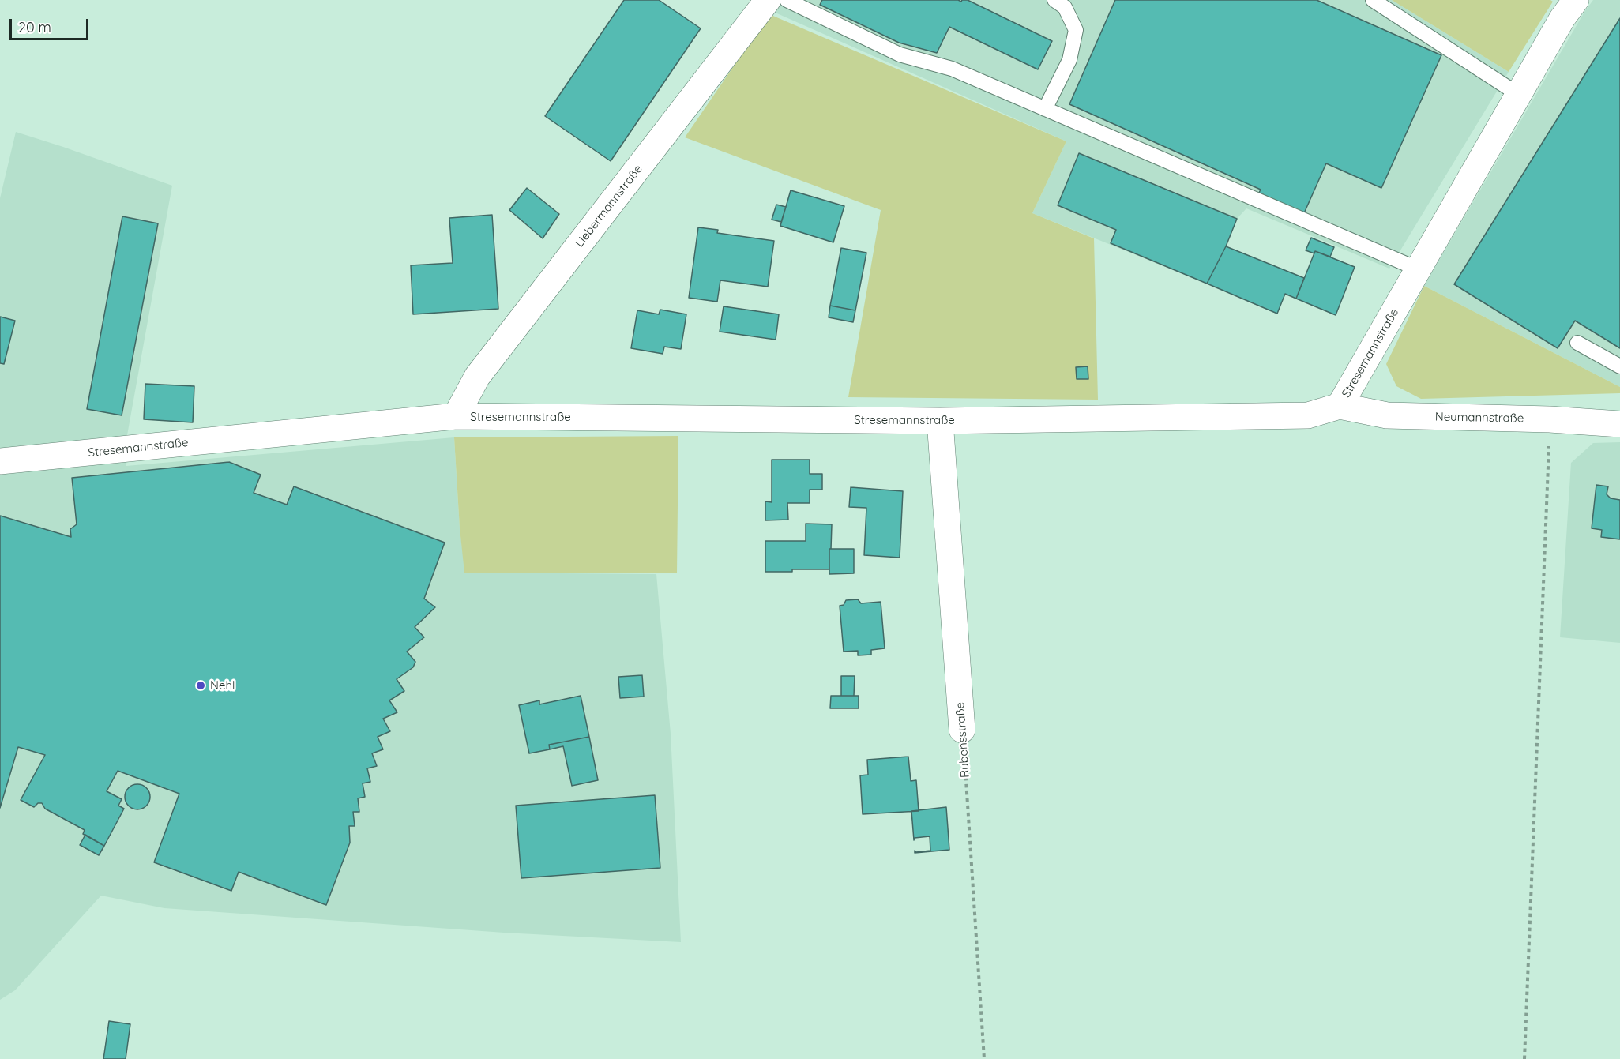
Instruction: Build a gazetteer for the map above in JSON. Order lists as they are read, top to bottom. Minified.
{"streets":{"street":["Liebermannstraße","Stresemannstraße","Neumannstraße","Rubensstraße"]},"crossings":[["Liebermannstraße","Stresemannstraße"],["Stresemannstraße","Neumannstraße"],["Stresemannstraße","Rubensstraße"]],"places":["Nehl"],"scale_bar":"20 m"}
